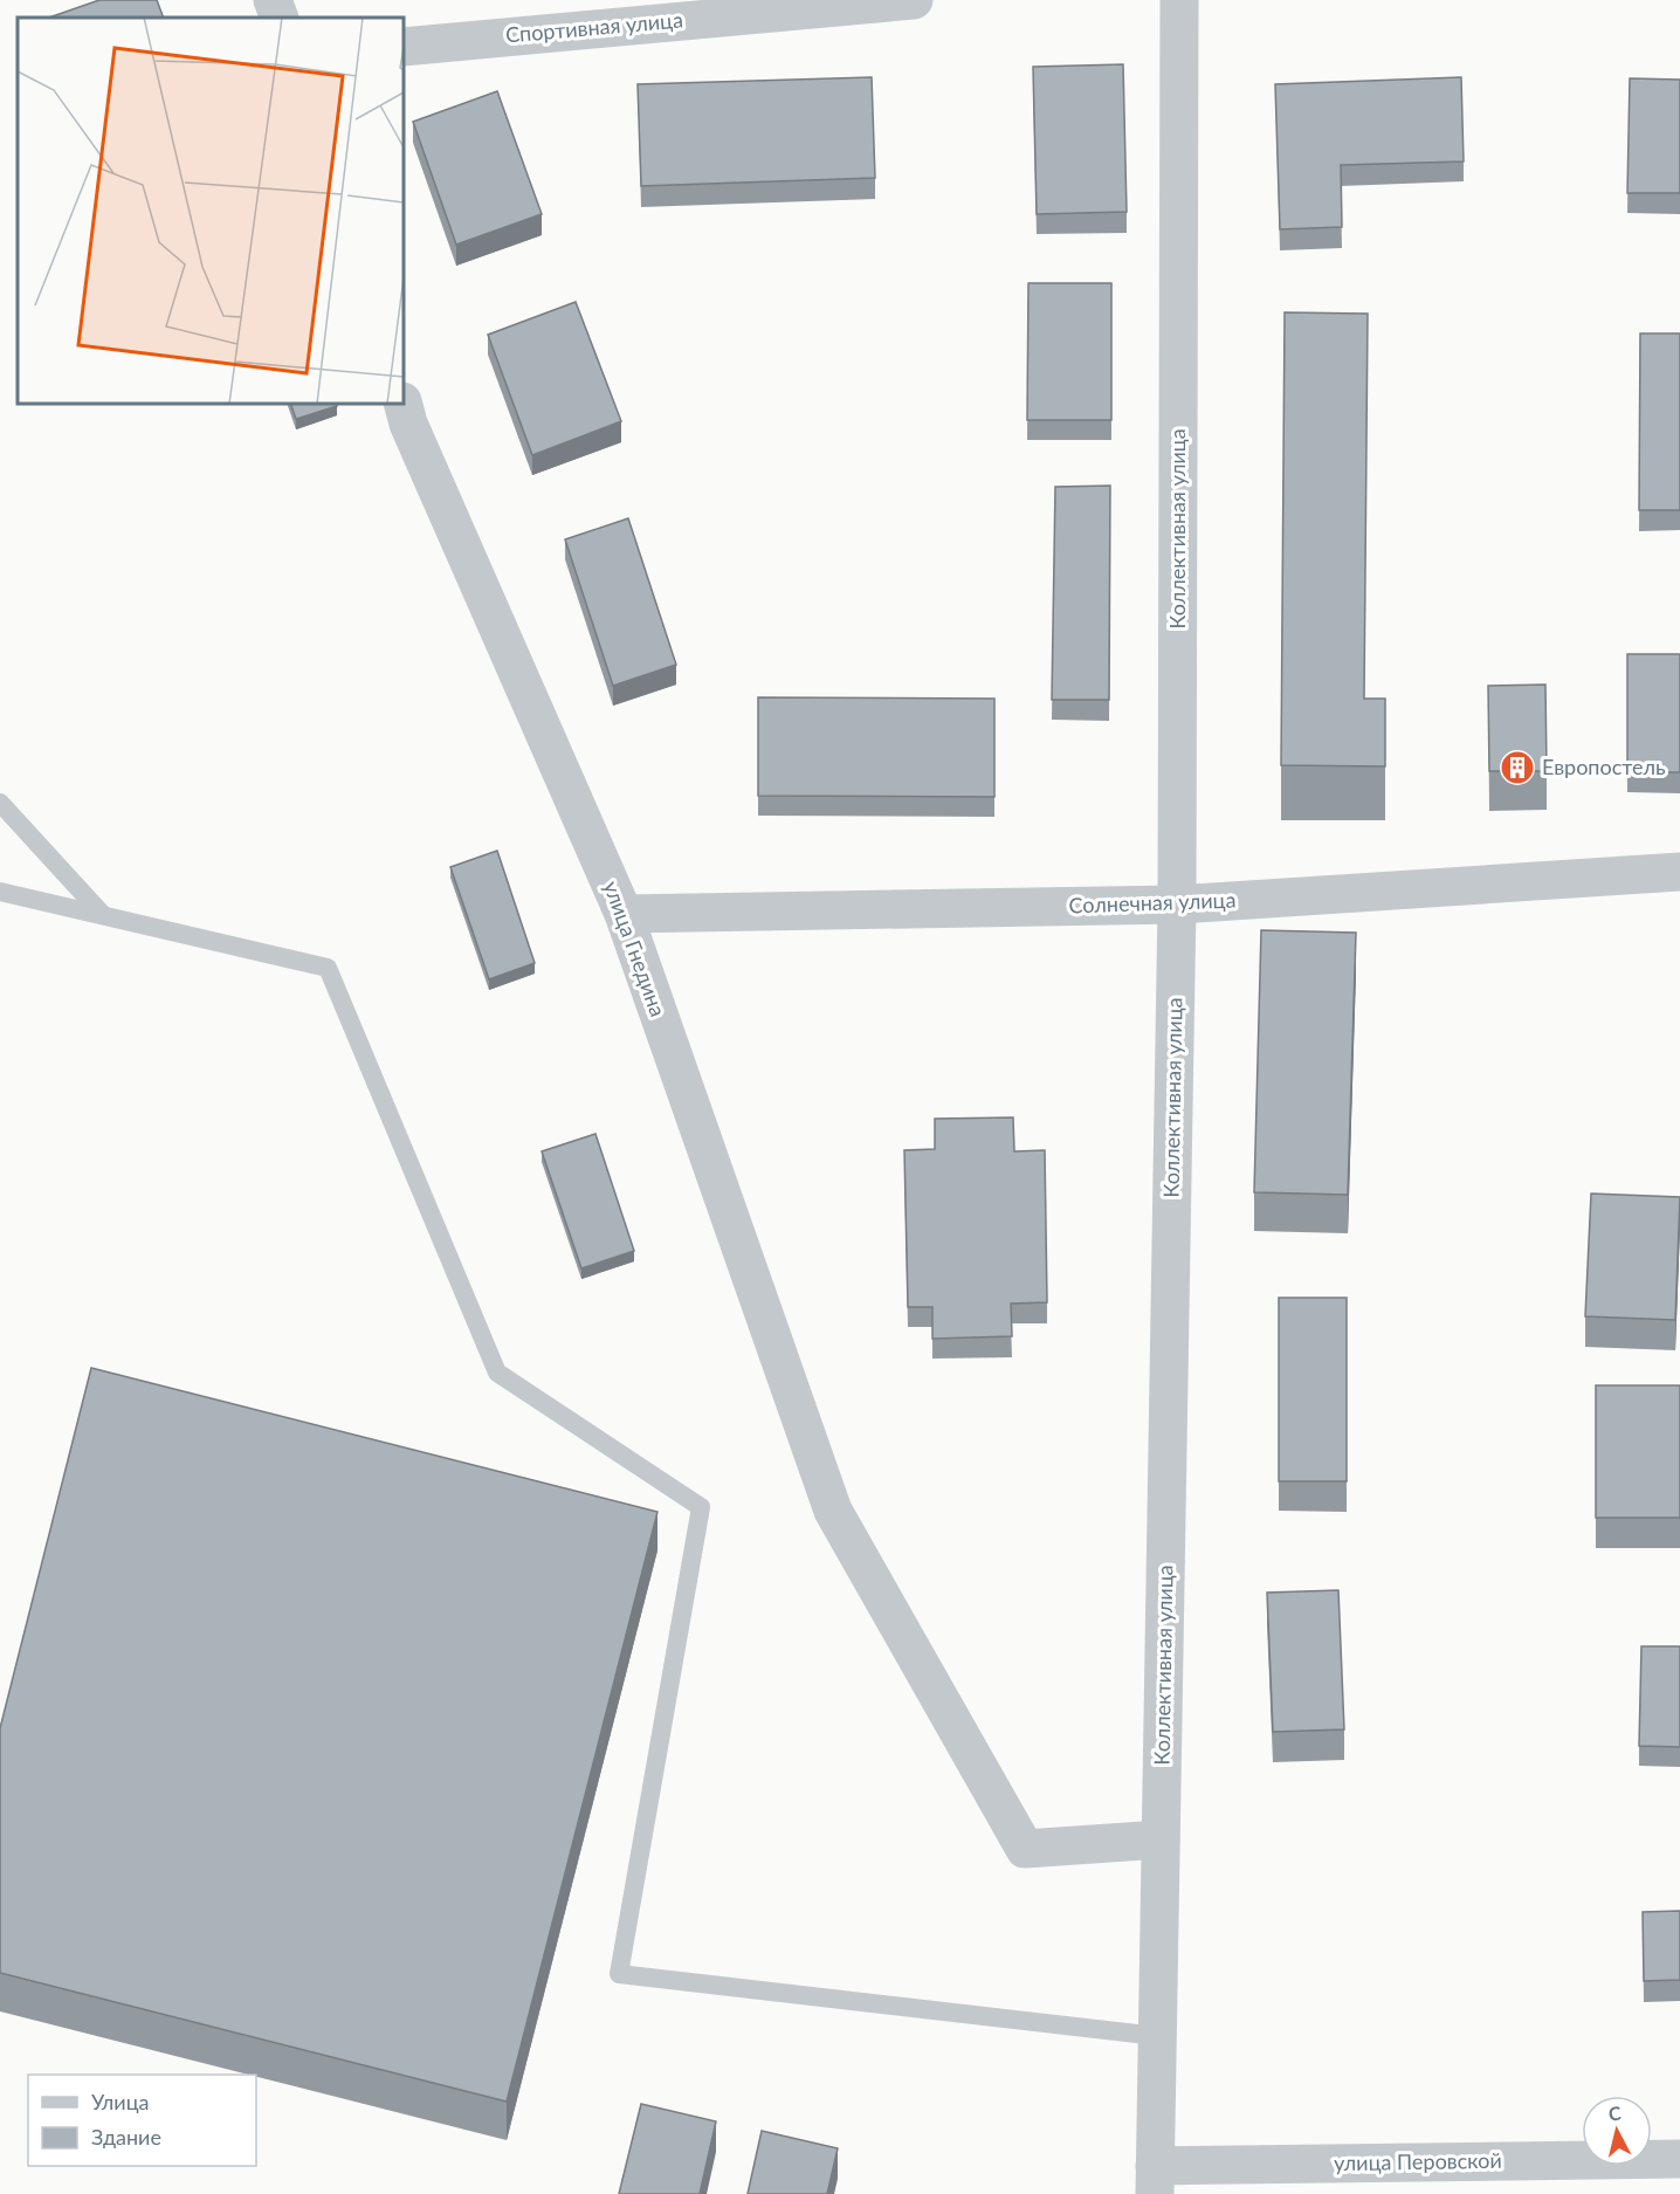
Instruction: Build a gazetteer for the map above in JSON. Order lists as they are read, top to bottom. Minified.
{"streets":{"street":["Спортивная улица","Коллективная улица","Солнечная улица","улица Гнедина","улица Перовской"]},"crossings":[["Коллективная улица","Солнечная улица"],["Коллективная улица","улица Гнедина"],["Коллективная улица","улица Перовской"],["Солнечная улица","улица Гнедина"]],"places":{"building":["Европостель"]},"legend":["Улица","Здание"],"north":"top"}
